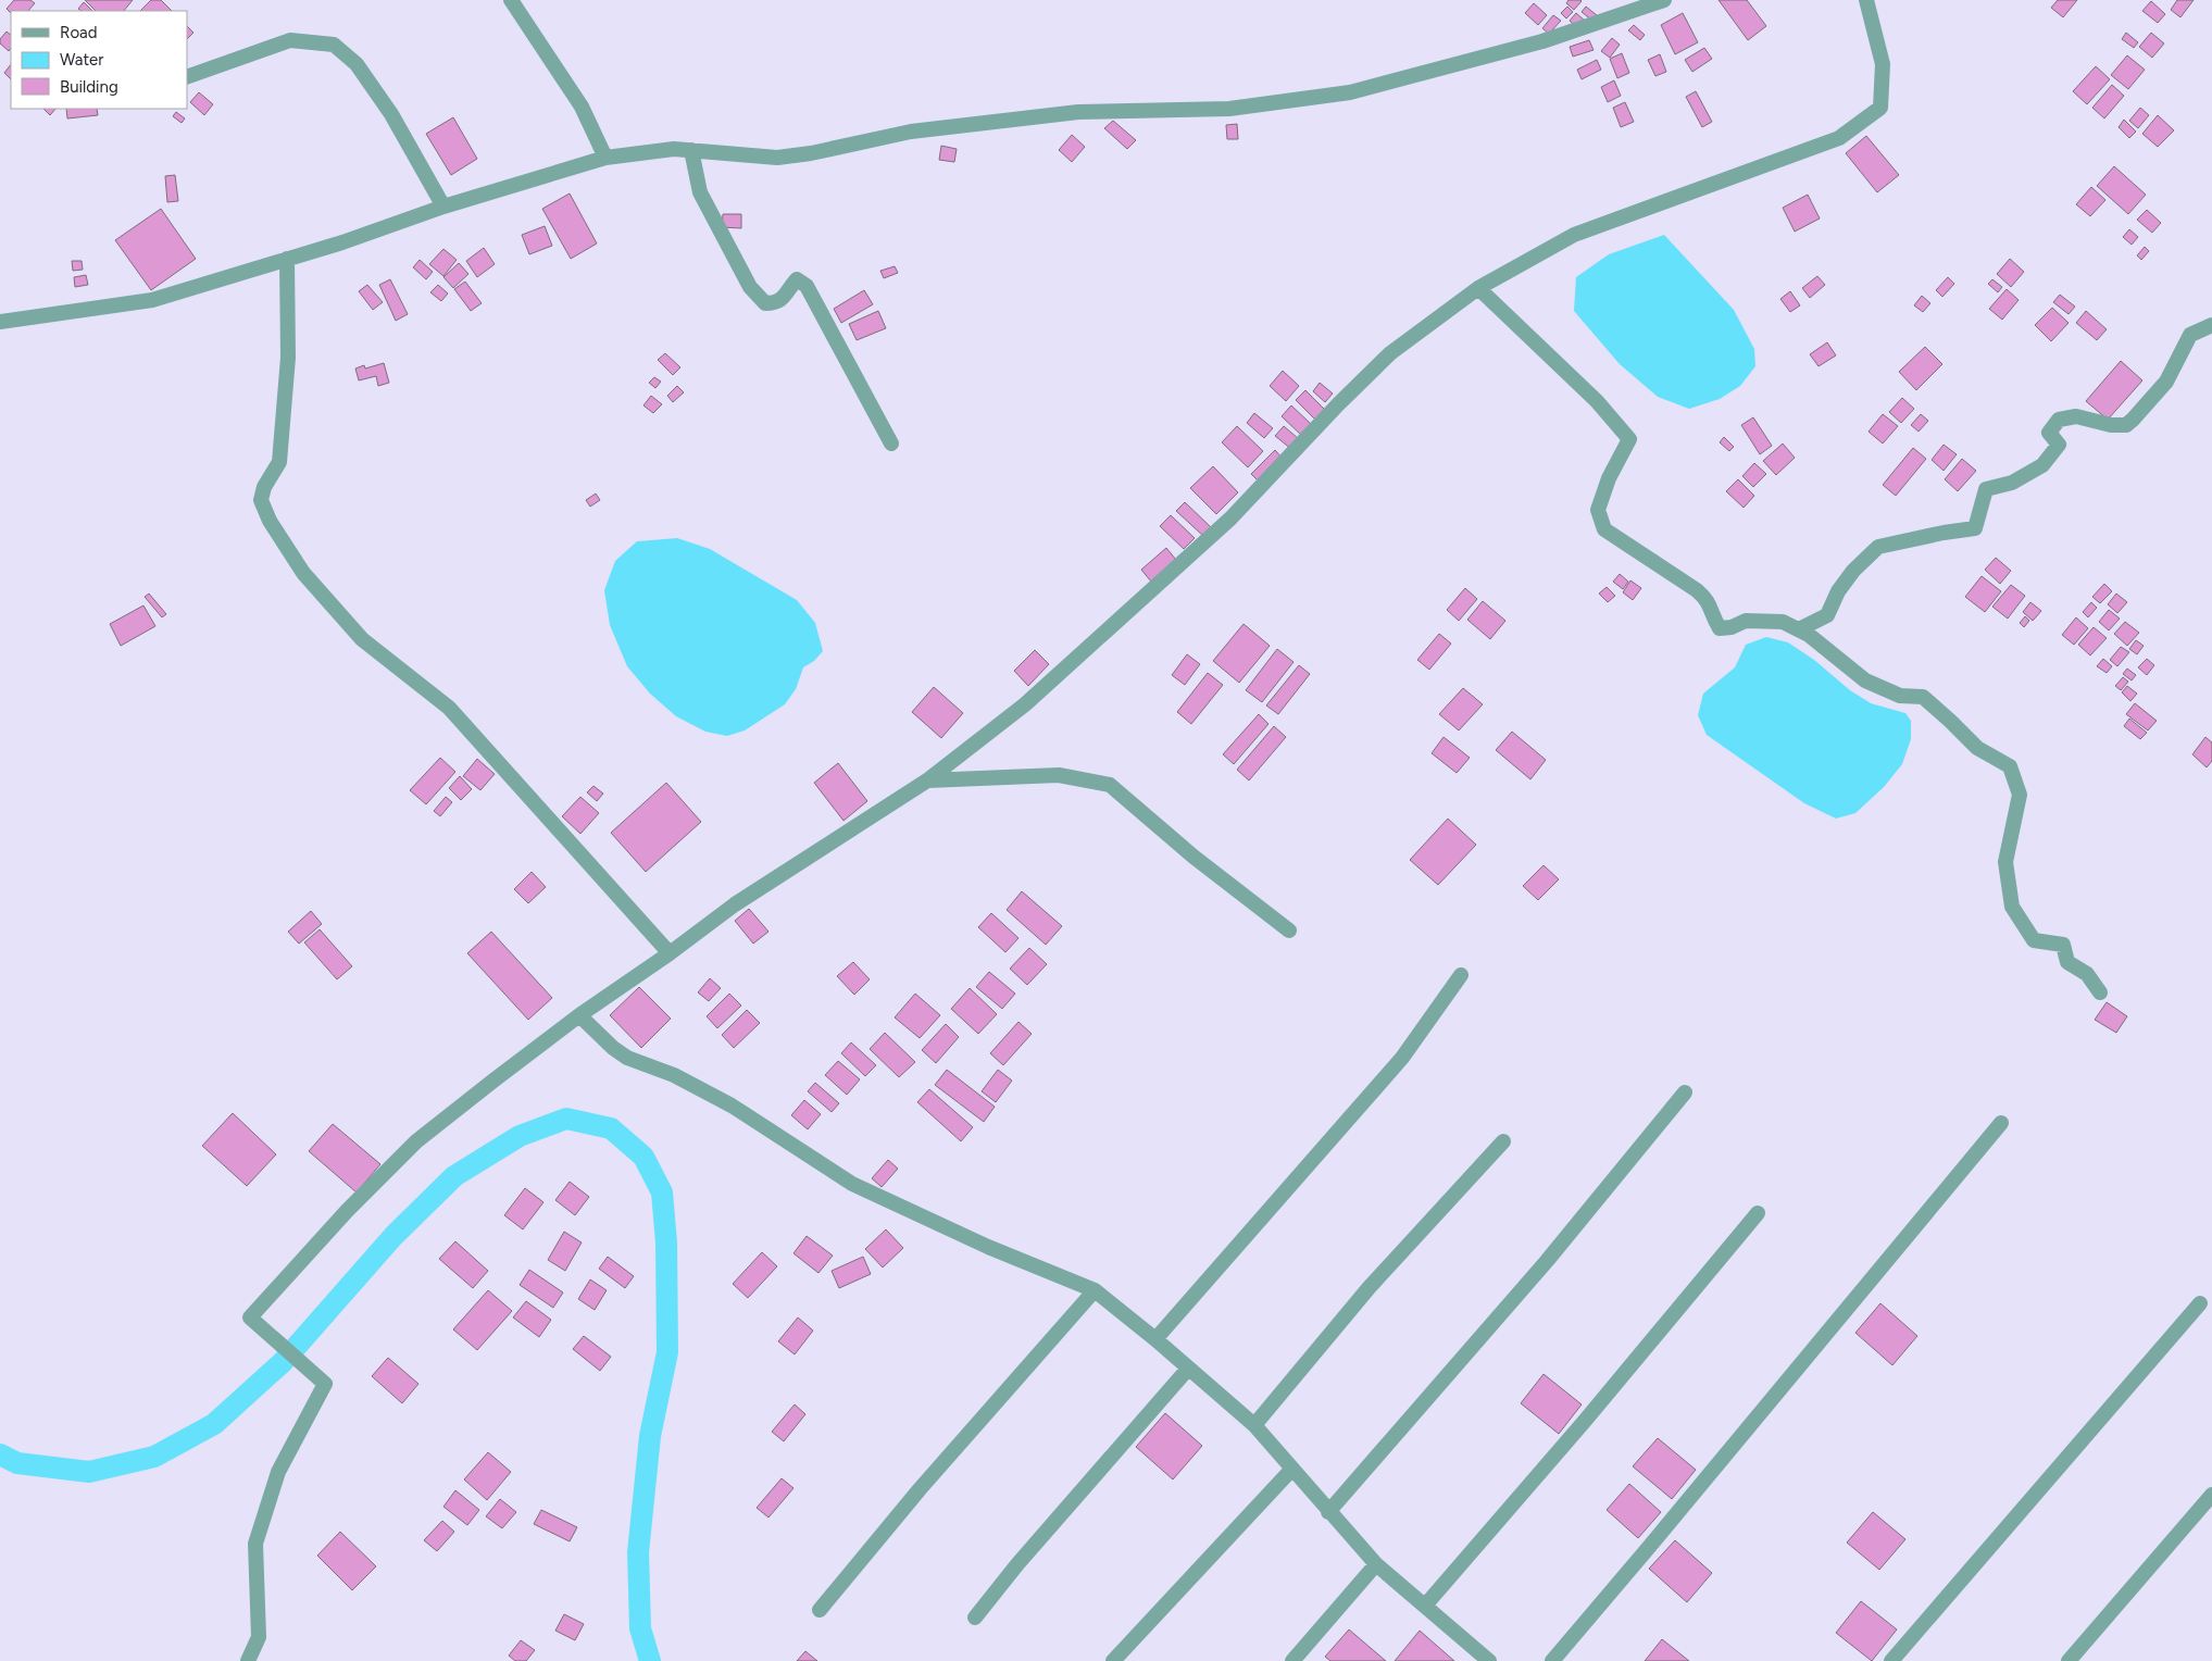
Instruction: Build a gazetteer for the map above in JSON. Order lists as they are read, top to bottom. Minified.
{"legend":["Road","Water","Building"]}
